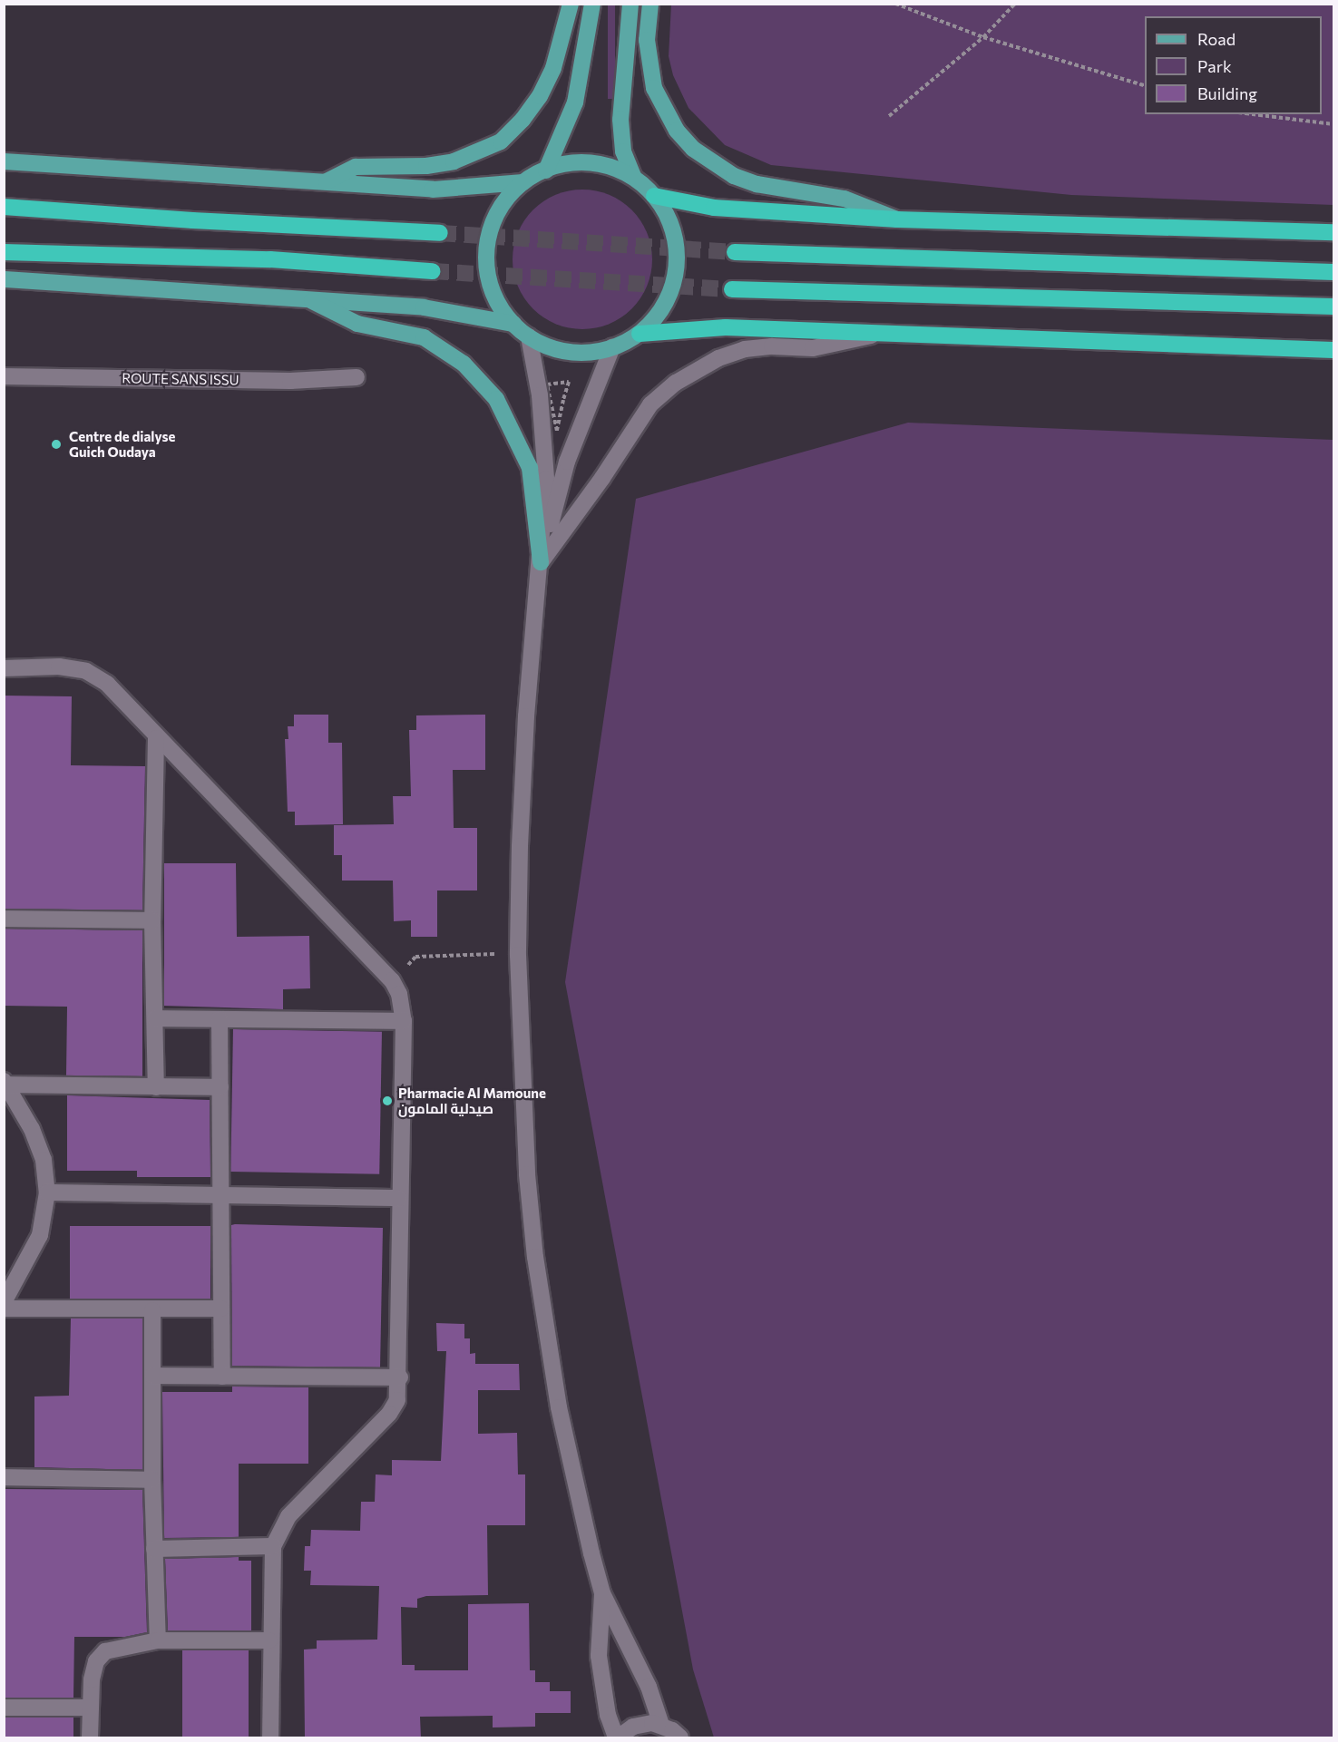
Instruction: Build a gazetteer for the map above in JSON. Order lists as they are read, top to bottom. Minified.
{"streets":{"street":["ROUTE SANS ISSU"]},"places":["Centre de dialyse Guich Oudaya","Pharmacie Al Mamoune صيدلية المامون"],"legend":["Road","Park","Building"]}
